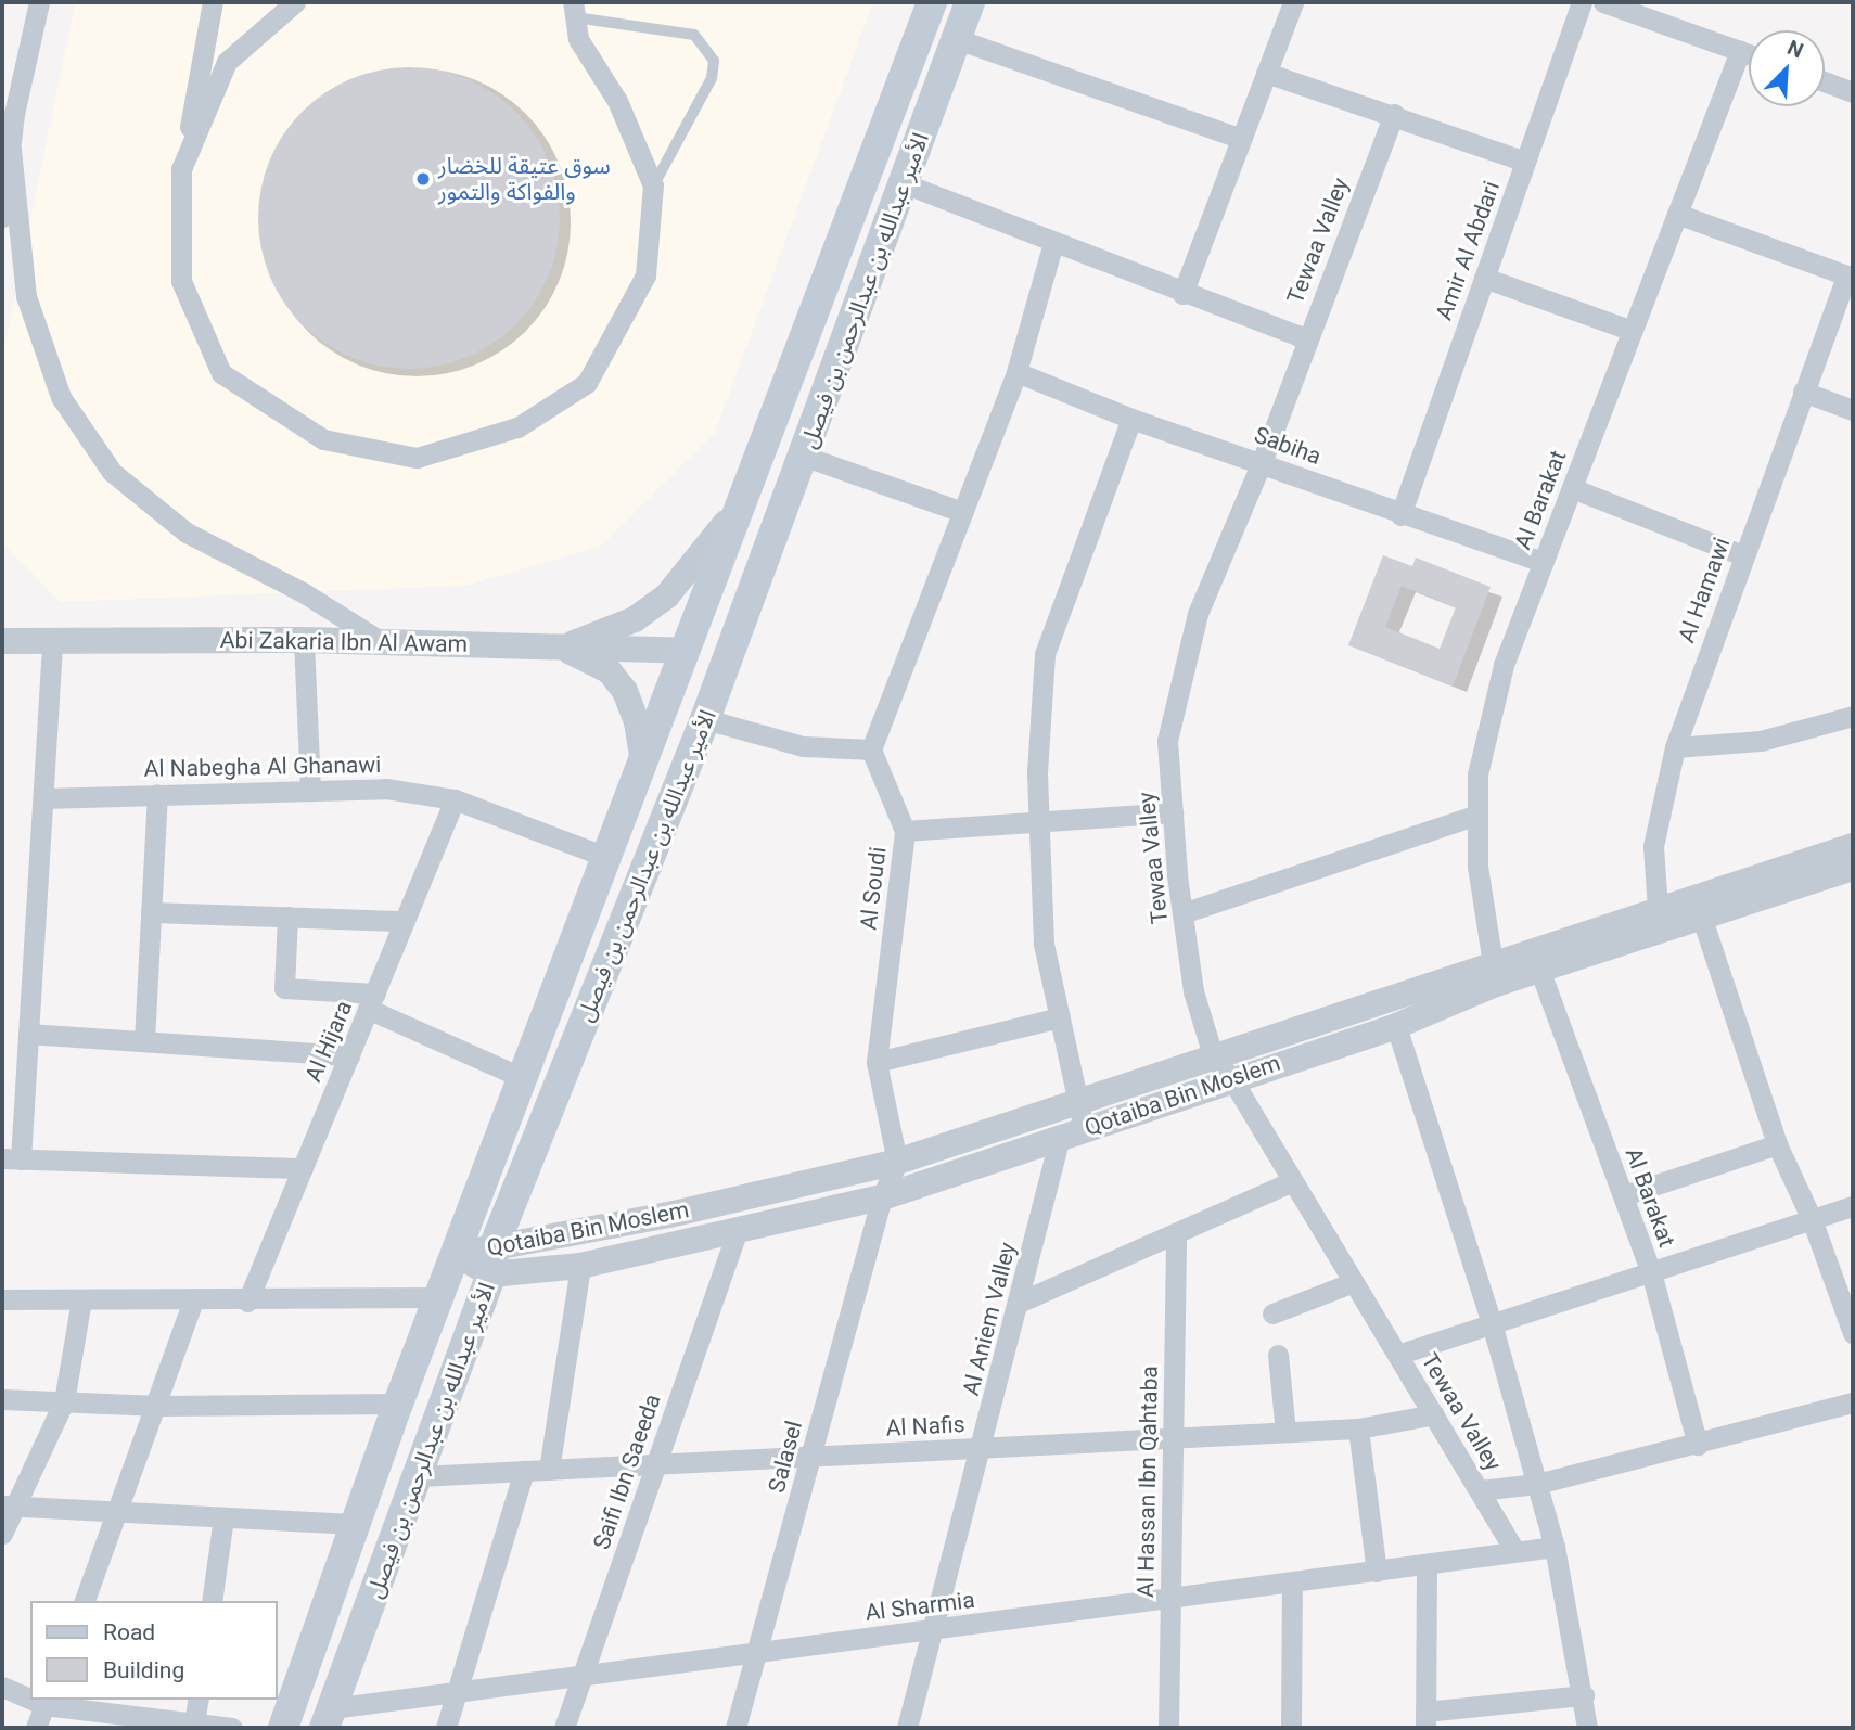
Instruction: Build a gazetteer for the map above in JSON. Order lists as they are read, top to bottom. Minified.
{"streets":{"main road":["الأمير عبدالله بن عبدالرحمن بن فيصل"],"street":["Tewaa Valley","Amir Al Abdari","Sabiha","Al Barakat","Al Hamawi","Abi Zakaria Ibn Al Awam","Al Nabegha Al Ghanawi","Al Soudi","Al Hijara","Qotaiba Bin Moslem","Al Aniem Valley","Al Nafis","Salasel","Saifi Ibn Saeeda","Al Hassan Ibn Qahtaba","Al Sharmia"]},"crossings":[["Tewaa Valley","Sabiha"],["Tewaa Valley","Qotaiba Bin Moslem"],["Tewaa Valley","Al Nafis"],["Tewaa Valley","Al Sharmia"],["Amir Al Abdari","Sabiha"],["الأمير عبدالله بن عبدالرحمن بن فيصل","Abi Zakaria Ibn Al Awam"],["الأمير عبدالله بن عبدالرحمن بن فيصل","Al Nabegha Al Ghanawi"],["الأمير عبدالله بن عبدالرحمن بن فيصل","Qotaiba Bin Moslem"],["الأمير عبدالله بن عبدالرحمن بن فيصل","Al Nafis"],["الأمير عبدالله بن عبدالرحمن بن فيصل","Al Sharmia"],["Sabiha","Al Barakat"],["Al Barakat","Qotaiba Bin Moslem"],["Al Hamawi","Qotaiba Bin Moslem"],["Al Nabegha Al Ghanawi","Al Hijara"],["Al Soudi","Qotaiba Bin Moslem"],["Qotaiba Bin Moslem","Al Aniem Valley"],["Qotaiba Bin Moslem","Salasel"],["Qotaiba Bin Moslem","Saifi Ibn Saeeda"],["Al Aniem Valley","Al Nafis"],["Al Aniem Valley","Al Sharmia"],["Al Nafis","Salasel"],["Al Nafis","Saifi Ibn Saeeda"],["Al Nafis","Al Hassan Ibn Qahtaba"],["Salasel","Al Sharmia"],["Saifi Ibn Saeeda","Al Sharmia"],["Al Hassan Ibn Qahtaba","Al Sharmia"]],"places":["سوق عتيقة للخضار والفواكة والتمور"],"legend":["Road","Building"],"north":"top right"}
